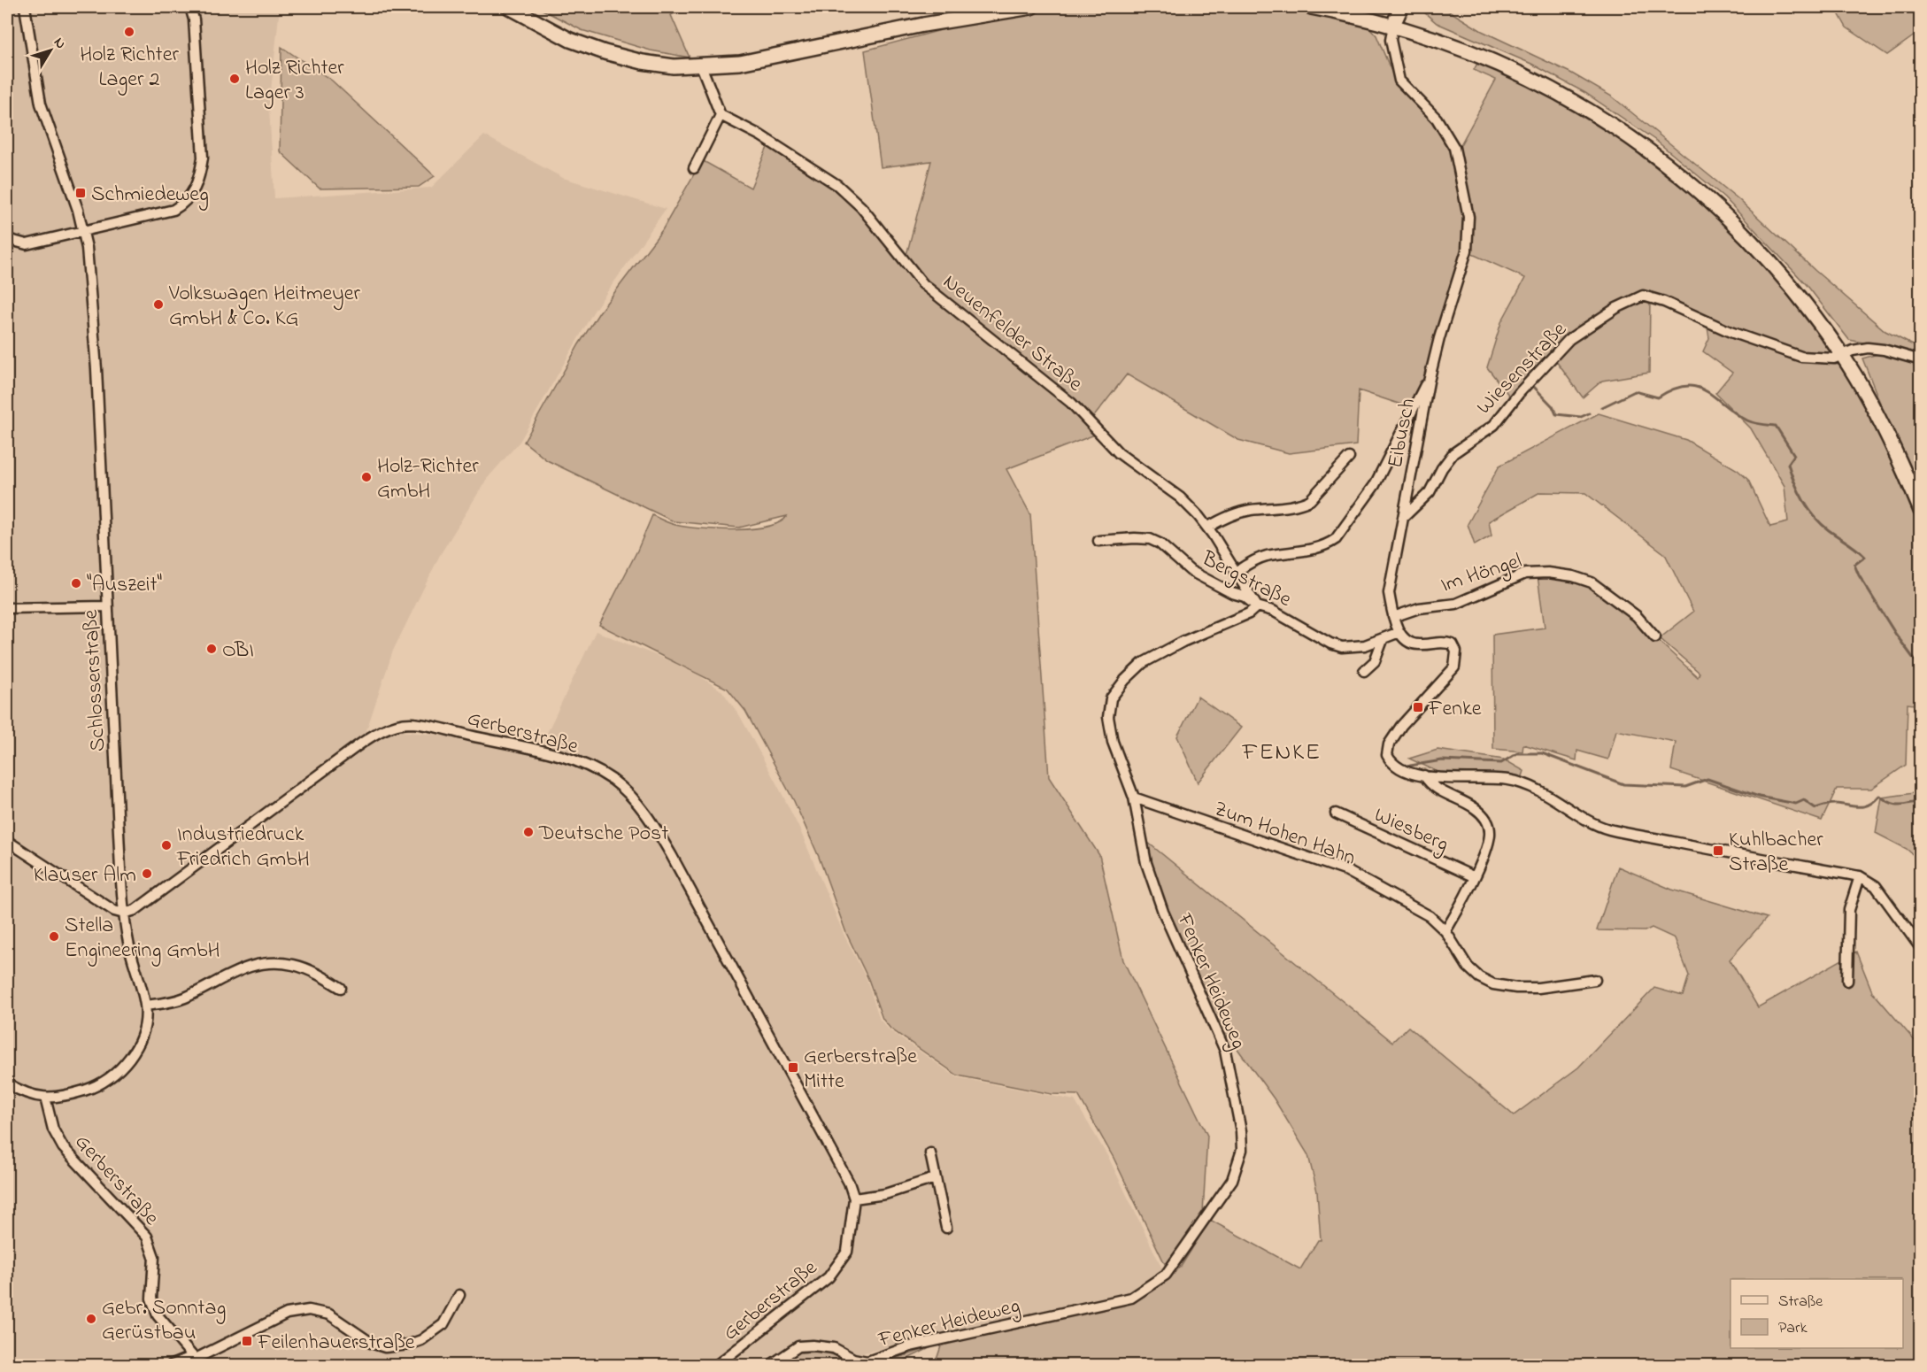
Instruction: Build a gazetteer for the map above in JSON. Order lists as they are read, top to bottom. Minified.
{"streets":{"street":["Neuenfelder Straße","Wiesenstraße","Eibusch","Im Höngel","Bergstraße","Schlosserstraße","Gerberstraße","Wiesberg","Zum Hohen Hahn","Fenker Heideweg"]},"crossings":[["Neuenfelder Straße","Bergstraße"],["Neuenfelder Straße","Fenker Heideweg"],["Wiesenstraße","Eibusch"],["Eibusch","Im Höngel"],["Eibusch","Bergstraße"],["Bergstraße","Fenker Heideweg"],["Schlosserstraße","Gerberstraße"],["Zum Hohen Hahn","Fenker Heideweg"]],"districts":["FENKE"],"places":{"other":["Holz Richter Lager 2","Holz Richter Lager 3","Volkswagen Heitmeyer GmbH & Co. KG","Holz-Richter GmbH","\"Auszeit\"","OBI","Deutsche Post","Industriedruck Friedrich GmbH","Klauser Alm","Stella Engineering GmbH","Gebr. Sonntag Gerüstbau"],"transit":["Schmiedeweg","Fenke","Kuhlbacher Straße","Gerberstraße Mitte","Feilenhauerstraße"]},"legend":["Straße","Park"],"north":"top right"}
